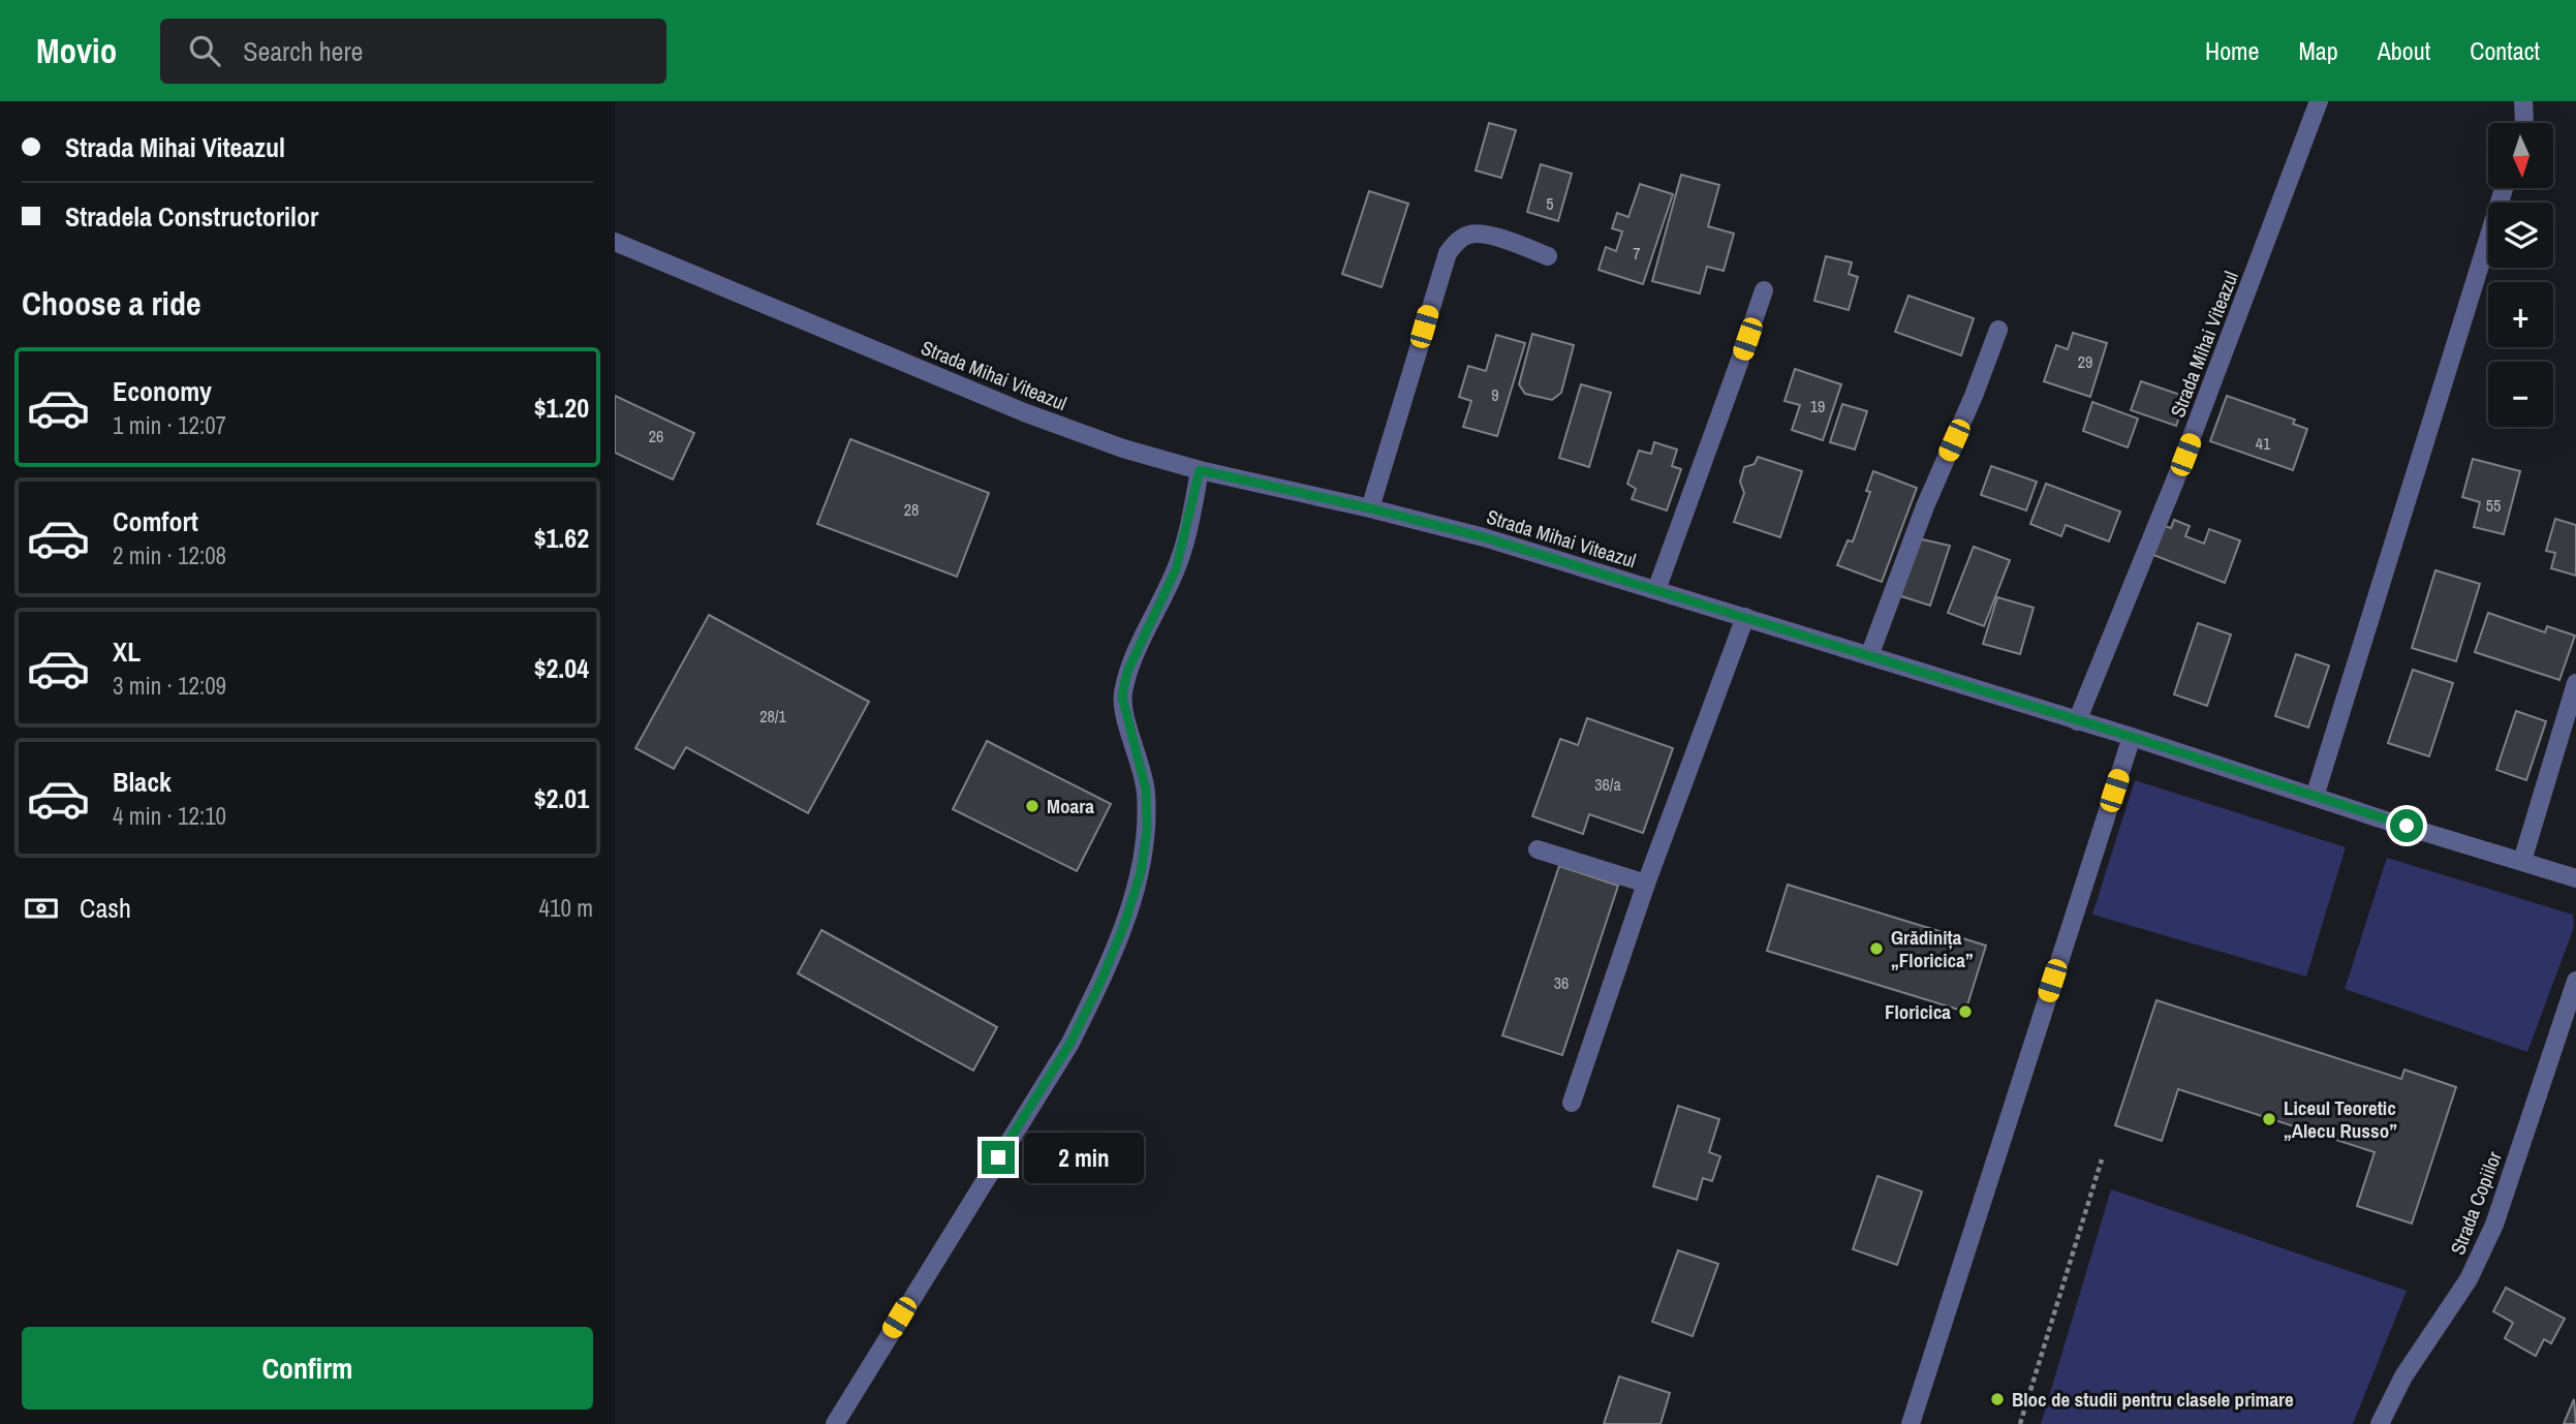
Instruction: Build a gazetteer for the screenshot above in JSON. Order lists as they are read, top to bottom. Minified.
{"streets":{"street":["Strada Mihai Viteazul","Strada Copiilor"]},"places":["Moara","Grădinița „Floricica”","Floricica","Liceul Teoretic „Alecu Russo”","Bloc de studii pentru clasele primare"],"house_numbers":["5","7","29","9","19","26","41","55","28","28/1","36/a","36"],"north":"bottom","page":{"header":"Movio","search":"Search here","nav":["Home","Map","About","Contact"],"banner":["Strada Mihai Viteazul","Stradela Constructorilor"],"map_buttons":["+","−"],"heading":"Choose a ride","list":[{"name":"Economy","note":"1 min · 12:07","value":"$1.20"},{"name":"Comfort","note":"2 min · 12:08","value":"$1.62"},{"name":"XL","note":"3 min · 12:09","value":"$2.04"},{"name":"Black","note":"4 min · 12:10","value":"$2.01"}],"pay":["Cash","410 m"],"bubble":"2 min","buttons":"Confirm"}}
